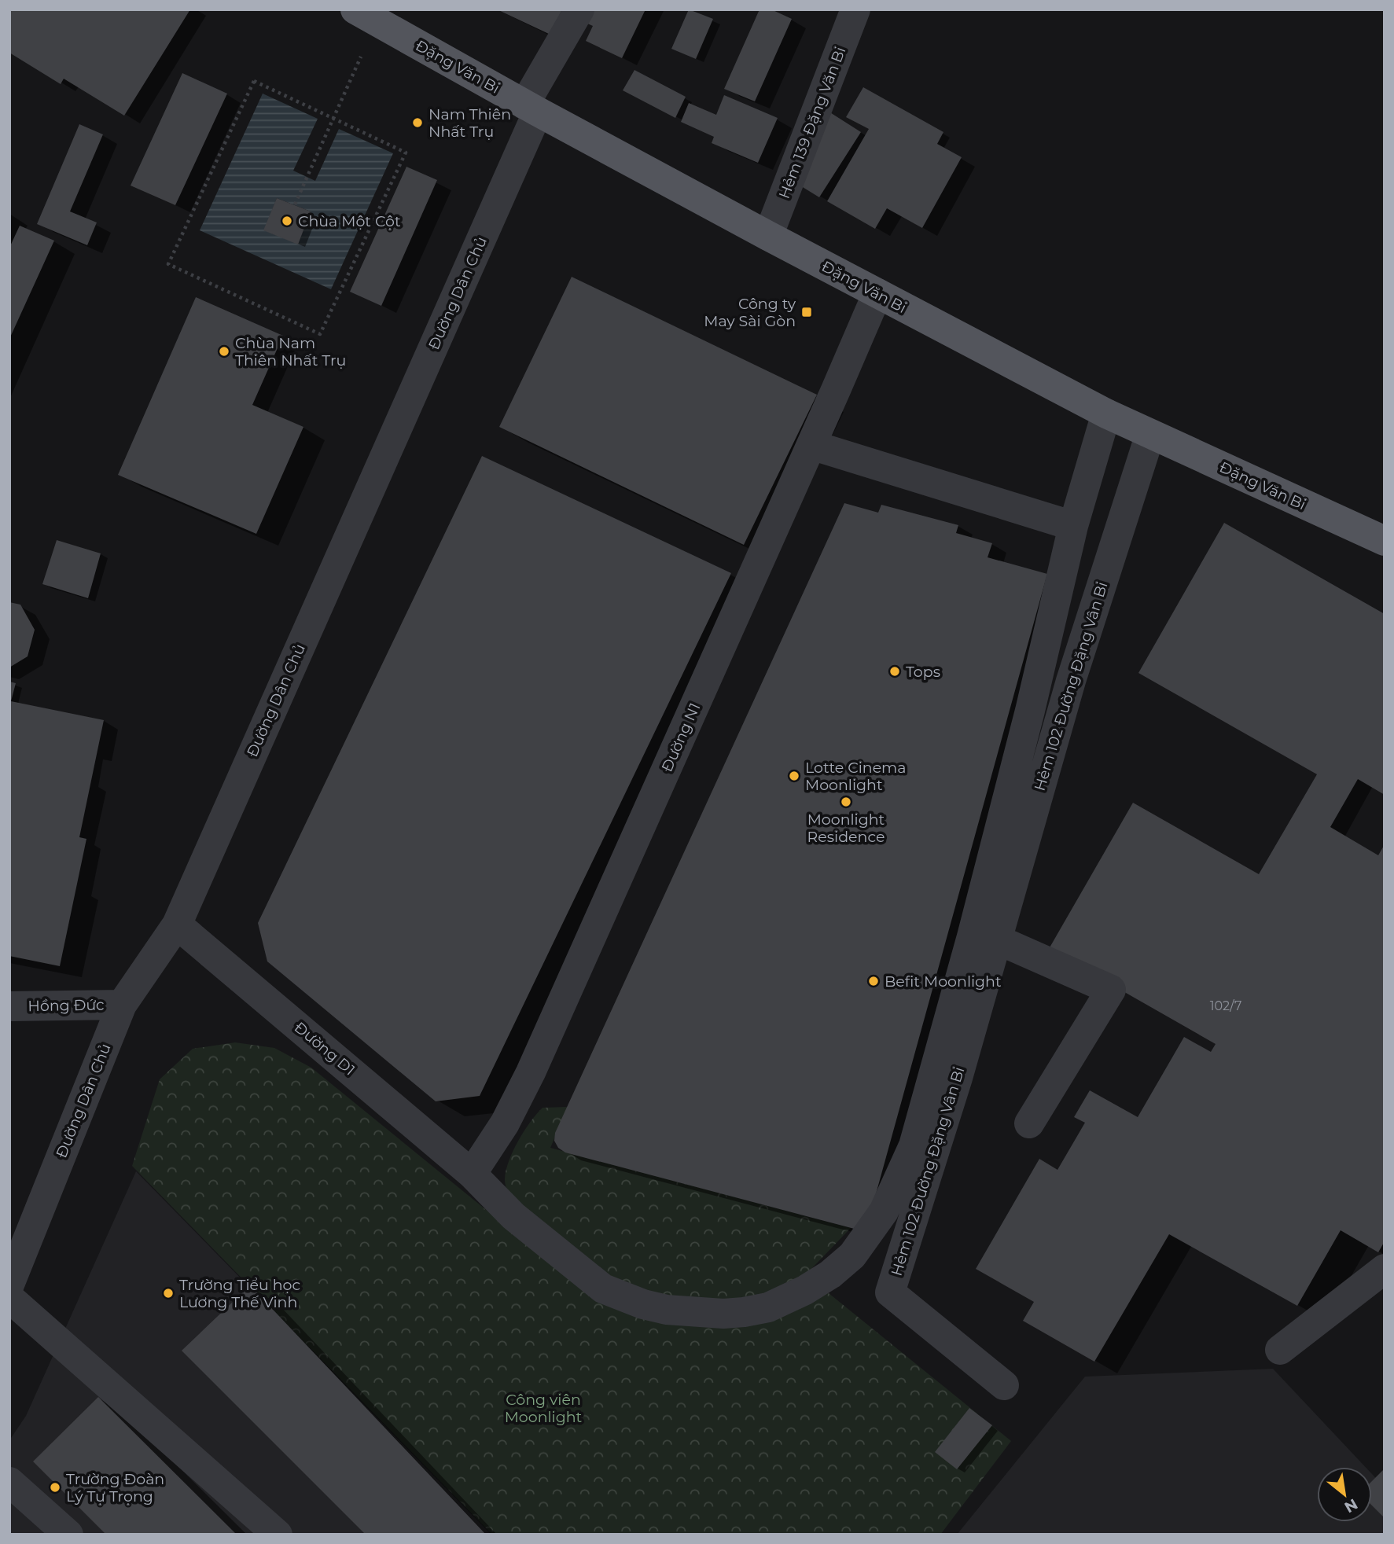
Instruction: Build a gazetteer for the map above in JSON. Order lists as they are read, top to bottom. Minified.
{"streets":{"main road":["Đặng Văn Bi"],"street":["Hẻm 139 Đặng Văn Bi","Đường Dân Chủ","Hẻm 102 Đường Đặng Vân Bi","Đường N1","Hồng Đức","Đường D1"]},"crossings":[["Đặng Văn Bi","Hẻm 139 Đặng Văn Bi"],["Đặng Văn Bi","Đường Dân Chủ"],["Đặng Văn Bi","Hẻm 102 Đường Đặng Vân Bi"],["Đặng Văn Bi","Đường N1"],["Đặng Văn Bi","Đường D1"],["Đường Dân Chủ","Hồng Đức"],["Đường Dân Chủ","Đường D1"],["Đường N1","Đường D1"]],"parks":["Công viên Moonlight"],"places":{"other":["Nam Thiên Nhất Trụ","Chùa Một Cột","Chùa Nam Thiên Nhất Trụ","Tops","Lotte Cinema Moonlight","Moonlight Residence","Befit Moonlight","Trường Tiểu học Lương Thế Vinh","Trường Đoàn Lý Tự Trọng"],"transit":["Công ty May Sài Gòn"]},"house_numbers":["102/7"],"north":"bottom right"}
